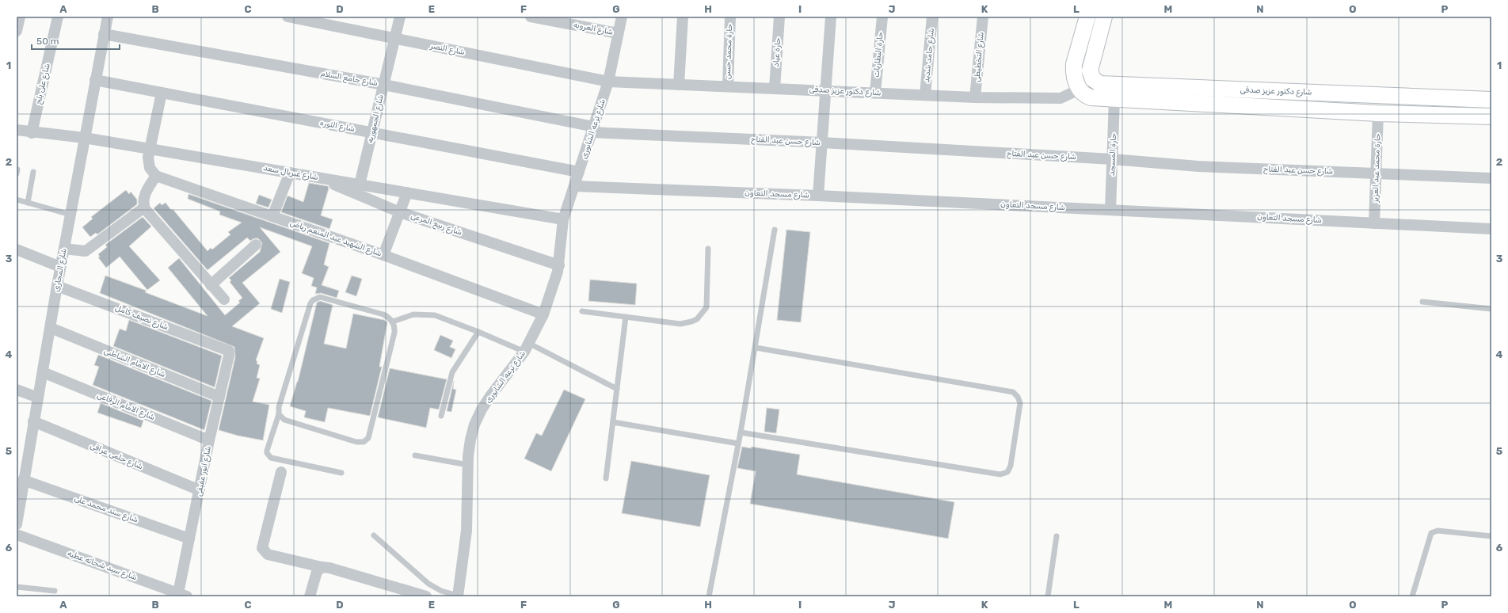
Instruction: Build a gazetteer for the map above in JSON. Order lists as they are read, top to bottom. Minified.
{"streets":{"street":["شارع العروبه","شارع النصر","حارة محمد حسن","حارة عياد","حارة البطاريات","شارع حامد شديد","شارع التخطيطى","شارع جامع السلام","شارع على بلح","شارع دكتور عزيز صدقى","شارع الجمهوريه","شارع الثوره","شارع ترعه الشابورى","شارع حسن عبد الفتاح","حارة المسجد","حارة محمد عبد العزيز","شارع غبريال سعد","شارع مسجد التعاون","شارع ربيع المرعى","شارع الشهيد عبد المنعم رياض","شارع المجارى","شارع نصيف كامل","شارع الامام الشاطبى","شارع الامام الرفاعى","شارع حلمى عراقى","شارع انور عفيفى","شارع سند محمد على","شارع سيد شحاته عطيه"]},"crossings":[["شارع العروبه","شارع ترعه الشابورى"],["شارع النصر","شارع دكتور عزيز صدقى"],["شارع النصر","شارع الجمهوريه"],["شارع النصر","شارع ترعه الشابورى"],["حارة محمد حسن","شارع دكتور عزيز صدقى"],["حارة عياد","شارع دكتور عزيز صدقى"],["حارة البطاريات","شارع دكتور عزيز صدقى"],["شارع حامد شديد","شارع دكتور عزيز صدقى"],["شارع التخطيطى","شارع دكتور عزيز صدقى"],["شارع جامع السلام","شارع الجمهوريه"],["شارع جامع السلام","شارع ترعه الشابورى"],["شارع جامع السلام","شارع حسن عبد الفتاح"],["شارع جامع السلام","شارع المجارى"],["شارع على بلح","شارع غبريال سعد"],["شارع دكتور عزيز صدقى","شارع ترعه الشابورى"],["شارع دكتور عزيز صدقى","حارة المسجد"],["شارع دكتور عزيز صدقى","حارة محمد عبد العزيز"],["شارع الجمهوريه","شارع الثوره"],["شارع الجمهوريه","شارع غبريال سعد"],["شارع الثوره","شارع ترعه الشابورى"],["شارع الثوره","شارع المجارى"],["شارع ترعه الشابورى","شارع حسن عبد الفتاح"],["شارع ترعه الشابورى","شارع غبريال سعد"],["شارع ترعه الشابورى","شارع مسجد التعاون"],["شارع ترعه الشابورى","شارع ربيع المرعى"],["شارع ترعه الشابورى","شارع الشهيد عبد المنعم رياض"],["شارع حسن عبد الفتاح","حارة المسجد"],["شارع حسن عبد الفتاح","حارة محمد عبد العزيز"],["حارة المسجد","شارع مسجد التعاون"],["حارة محمد عبد العزيز","شارع مسجد التعاون"],["شارع غبريال سعد","شارع ربيع المرعى"],["شارع غبريال سعد","شارع المجارى"],["شارع المجارى","شارع نصيف كامل"],["شارع المجارى","شارع الامام الشاطبى"],["شارع المجارى","شارع الامام الرفاعى"],["شارع المجارى","شارع حلمى عراقى"],["شارع المجارى","شارع سند محمد على"],["شارع نصيف كامل","شارع انور عفيفى"],["شارع الامام الشاطبى","شارع انور عفيفى"],["شارع الامام الرفاعى","شارع انور عفيفى"],["شارع حلمى عراقى","شارع انور عفيفى"],["شارع انور عفيفى","شارع سند محمد على"],["شارع انور عفيفى","شارع سيد شحاته عطيه"]],"scale_bar":"50 m","grid":{"columns":["A","B","C","D","E","F","G","H","I","J","K","L","M","N","O","P"],"rows":["1","2","3","4","5","6"]}}
